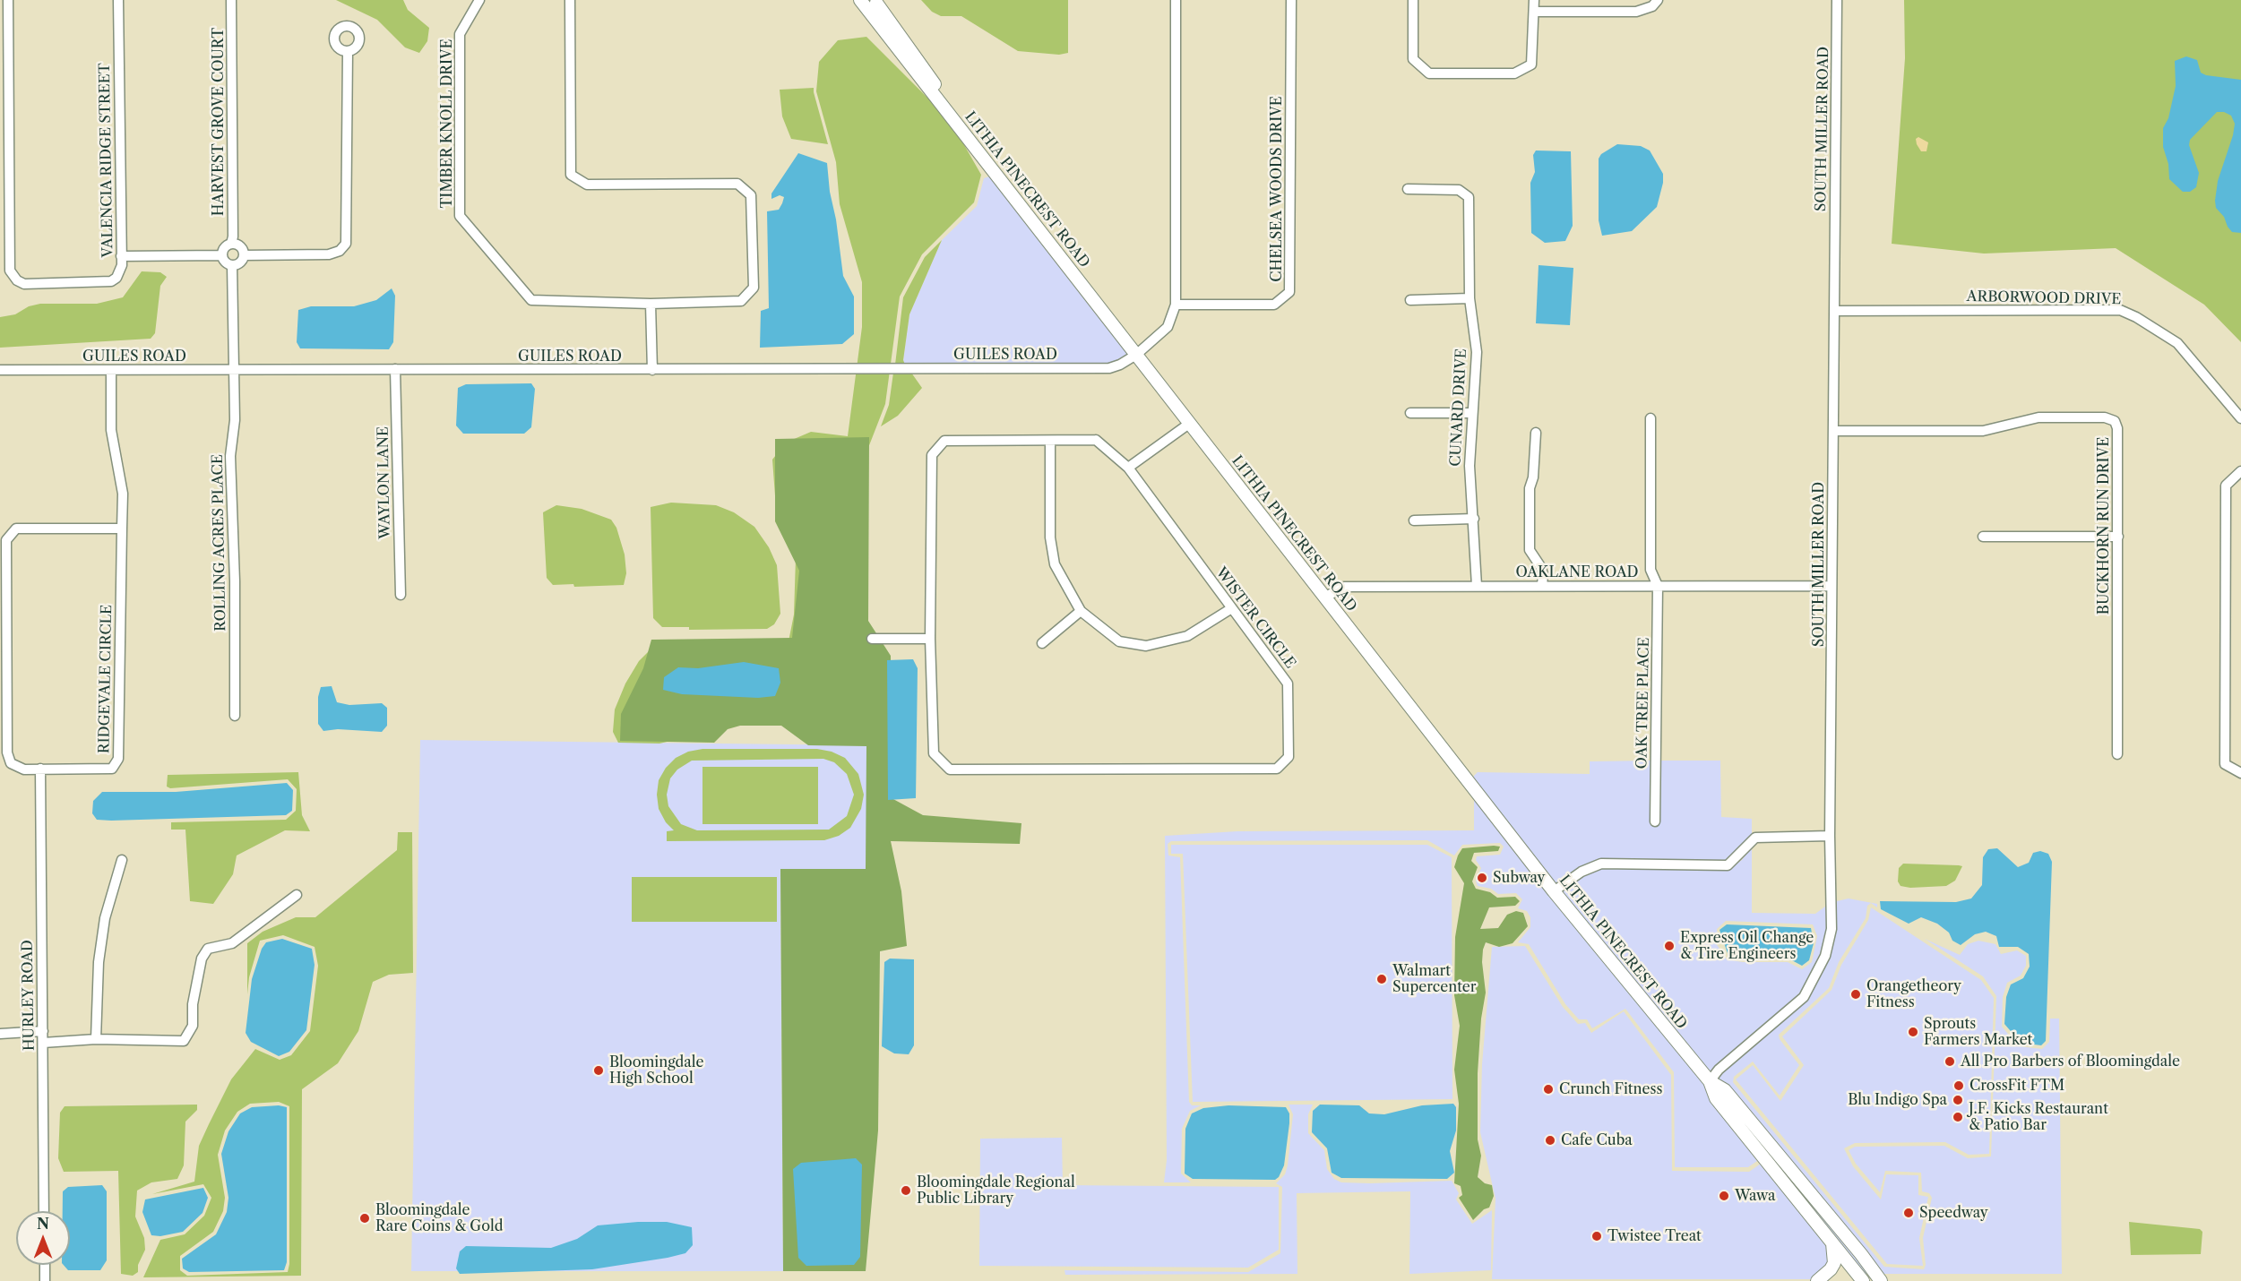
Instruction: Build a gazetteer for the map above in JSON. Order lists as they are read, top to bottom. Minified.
{"streets":{"main road":["LITHIA PINECREST ROAD"],"street":["HARVEST GROVE COURT","TIMBER KNOLL DRIVE","SOUTH MILLER ROAD","VALENCIA RIDGE STREET","CHELSEA WOODS DRIVE","ARBORWOOD DRIVE","GUILES ROAD","CUNARD DRIVE","WAYLON LANE","BUCKHORN RUN DRIVE","ROLLING ACRES PLACE","OAKLANE ROAD","WISTER CIRCLE","RIDGEVALE CIRCLE","OAK TREE PLACE","HURLEY ROAD"]},"crossings":[["SOUTH MILLER ROAD","LITHIA PINECREST ROAD"],["SOUTH MILLER ROAD","ARBORWOOD DRIVE"],["SOUTH MILLER ROAD","BUCKHORN RUN DRIVE"],["SOUTH MILLER ROAD","OAKLANE ROAD"],["LITHIA PINECREST ROAD","GUILES ROAD"],["LITHIA PINECREST ROAD","OAKLANE ROAD"],["GUILES ROAD","WAYLON LANE"],["GUILES ROAD","ROLLING ACRES PLACE"],["GUILES ROAD","RIDGEVALE CIRCLE"],["CUNARD DRIVE","OAKLANE ROAD"],["OAKLANE ROAD","OAK TREE PLACE"],["RIDGEVALE CIRCLE","HURLEY ROAD"]],"places":["Subway","Express Oil Change & Tire Engineers","Walmart Supercenter","Orangetheory Fitness","Sprouts Farmers Market","All Pro Barbers of Bloomingdale","Bloomingdale High School","CrossFit FTM","Crunch Fitness","Blu Indigo Spa","J.F. Kicks Restaurant & Patio Bar","Cafe Cuba","Bloomingdale Regional Public Library","Wawa","Speedway","Bloomingdale Rare Coins & Gold","Twistee Treat"],"north":"top"}
